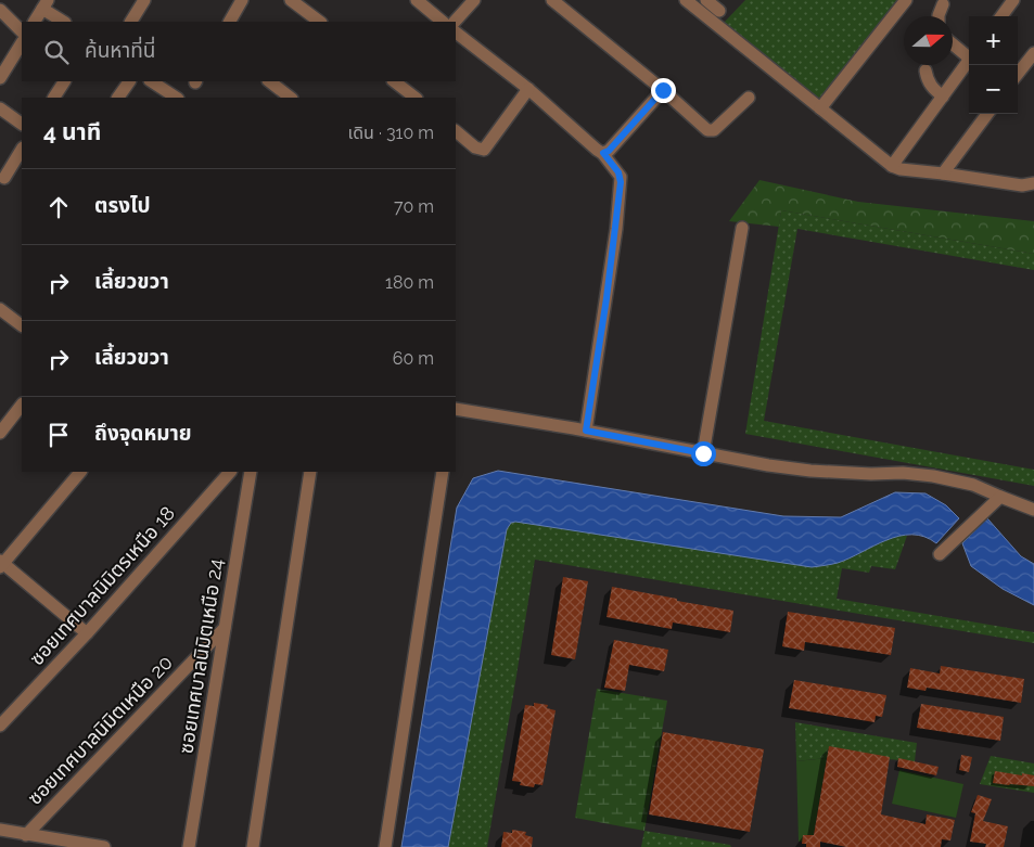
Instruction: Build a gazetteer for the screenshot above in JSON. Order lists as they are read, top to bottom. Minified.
{"streets":{"street":["ซอยเทศบาลนิมิตรเหนือ 18","ซอยเทศบาลนิมิตเหนือ 24","ซอยเทศบาลนิมิตเหนือ 20"]},"crossings":[["ซอยเทศบาลนิมิตเหนือ 24","ซอยเทศบาลนิมิตเหนือ 20"]],"north":"right","page":{"map_buttons":["+","−"],"search":"ค้นหาที่นี่","heading":["4 นาที","เดิน · 310 m"],"list":[["ตรงไป","70 m"],["เลี้ยวขวา","180 m"],["เลี้ยวขวา","60 m"],"ถึงจุดหมาย"]}}
